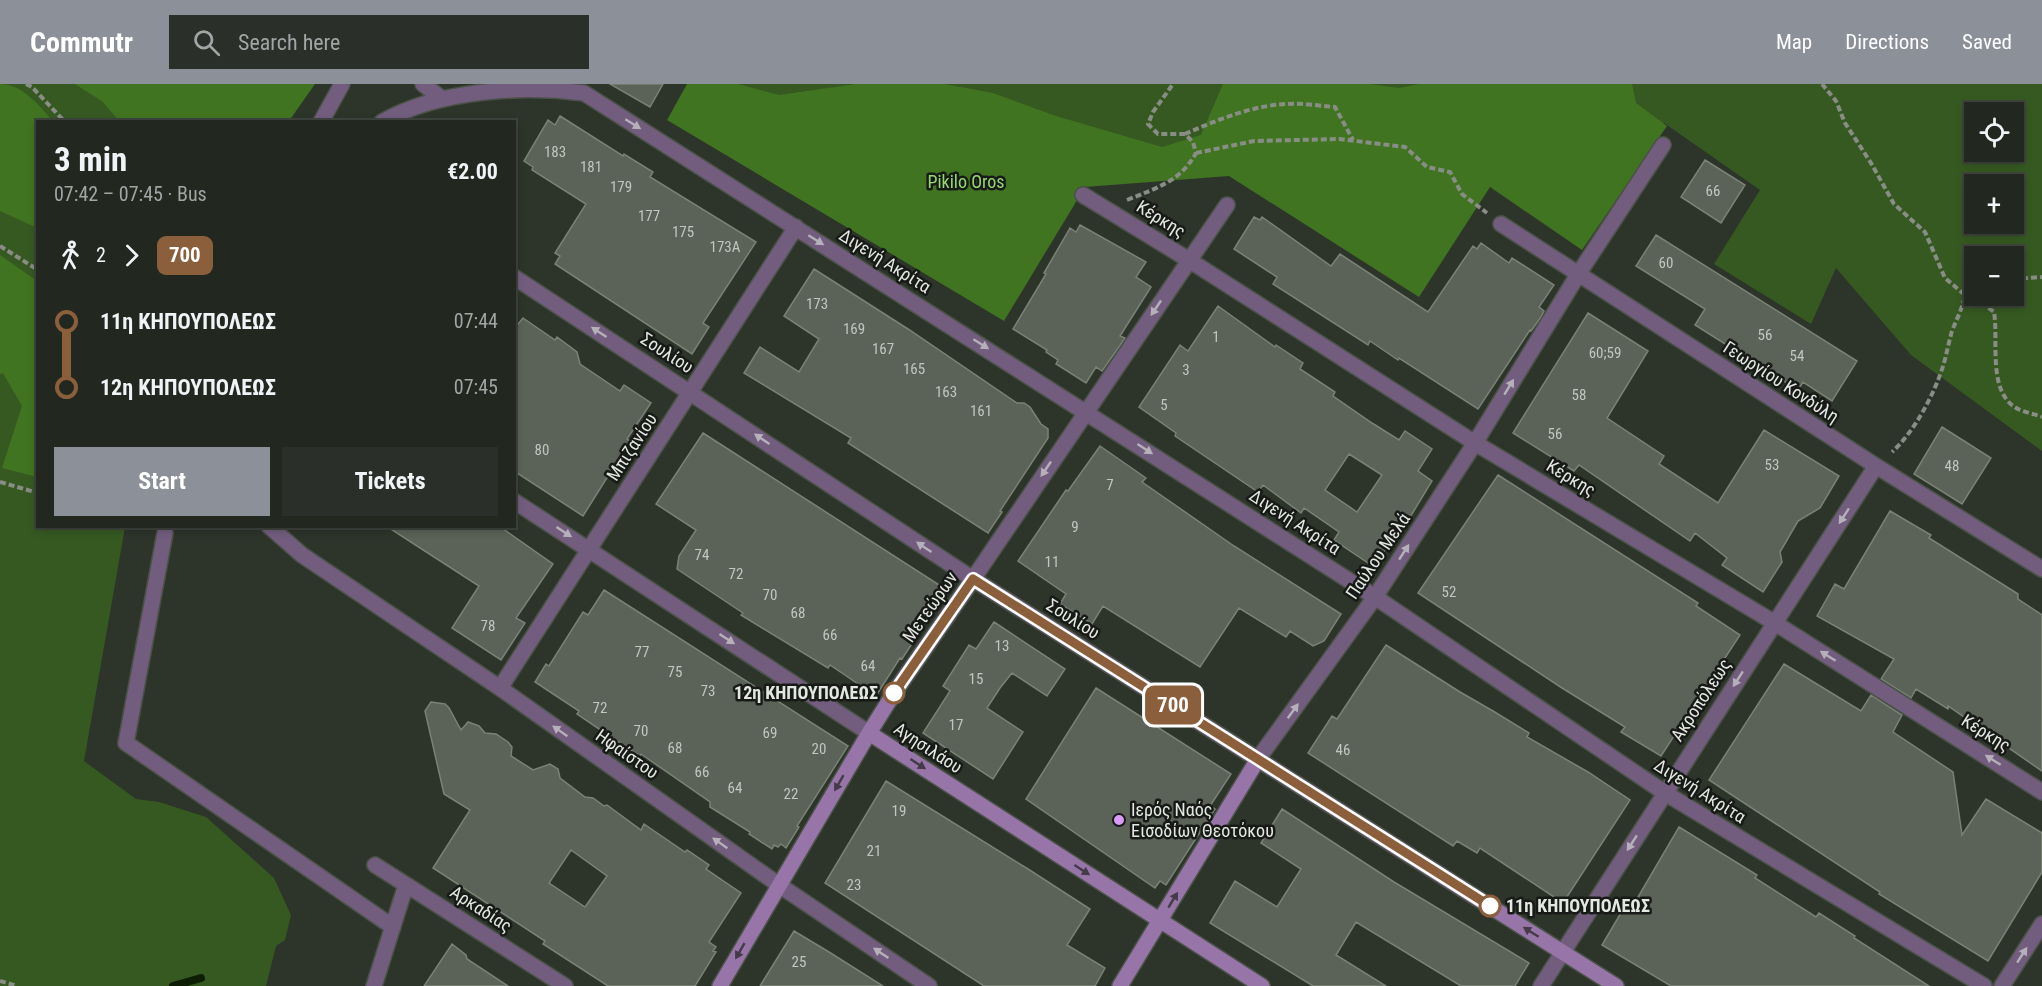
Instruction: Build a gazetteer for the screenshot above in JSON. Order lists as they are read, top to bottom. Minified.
{"streets":{"street":["Κέρκης","Διγενή Ακρίτα","Σουλίου","Γεωργίου Κονδύλη","Μπιζανίου","Παύλου Μελά","Μετεώρων","Ακροπόλεως","Αγησιλάου","Ηφαίστου","Αρκαδίας"]},"crossings":[["Κέρκης","Παύλου Μελά"],["Κέρκης","Μετεώρων"],["Κέρκης","Ακροπόλεως"],["Διγενή Ακρίτα","Μπιζανίου"],["Διγενή Ακρίτα","Παύλου Μελά"],["Διγενή Ακρίτα","Μετεώρων"],["Διγενή Ακρίτα","Ακροπόλεως"],["Σουλίου","Μπιζανίου"],["Σουλίου","Παύλου Μελά"],["Σουλίου","Μετεώρων"],["Σουλίου","Ακροπόλεως"],["Γεωργίου Κονδύλη","Παύλου Μελά"],["Γεωργίου Κονδύλη","Ακροπόλεως"],["Μπιζανίου","Αγησιλάου"],["Μπιζανίου","Ηφαίστου"],["Παύλου Μελά","Αγησιλάου"],["Μετεώρων","Αγησιλάου"],["Μετεώρων","Ηφαίστου"]],"one_way":["Διγενή Ακρίτα","Σουλίου","Παύλου Μελά","Μετεώρων","Ακροπόλεως","Αγησιλάου","Ηφαίστου"],"parks":["Pikilo Oros"],"places":["12η ΚΗΠΟΥΠΟΛΕΩΣ","Ιερός Ναός Εισοδίων Θεοτόκου","11η ΚΗΠΟΥΠΟΛΕΩΣ"],"lines":["bus line 700"],"house_numbers":["183","181","179","66","177","175","173Α","60","173","169","56","1","167","60;59","54","165","3","163","58","5","161","56","80","53","48","7","9","74","11","72","52","70","68","78","66","13","77","64","75","15","73","72","17","70","69","68","20","46","66","64","22","19","21","23","25"],"page":{"header":"Commutr","search":"Search here","nav":["Map","Directions","Saved"],"on_map":"700","map_buttons":["+","−"],"heading":["3 min","07:42 – 07:45 · Bus","€2.00"],"legs":["2","700"],"list":[{"name":"11η ΚΗΠΟΥΠΟΛΕΩΣ","value":"07:44"},{"name":"12η ΚΗΠΟΥΠΟΛΕΩΣ","value":"07:45"}],"buttons":["Start","Tickets"]}}
